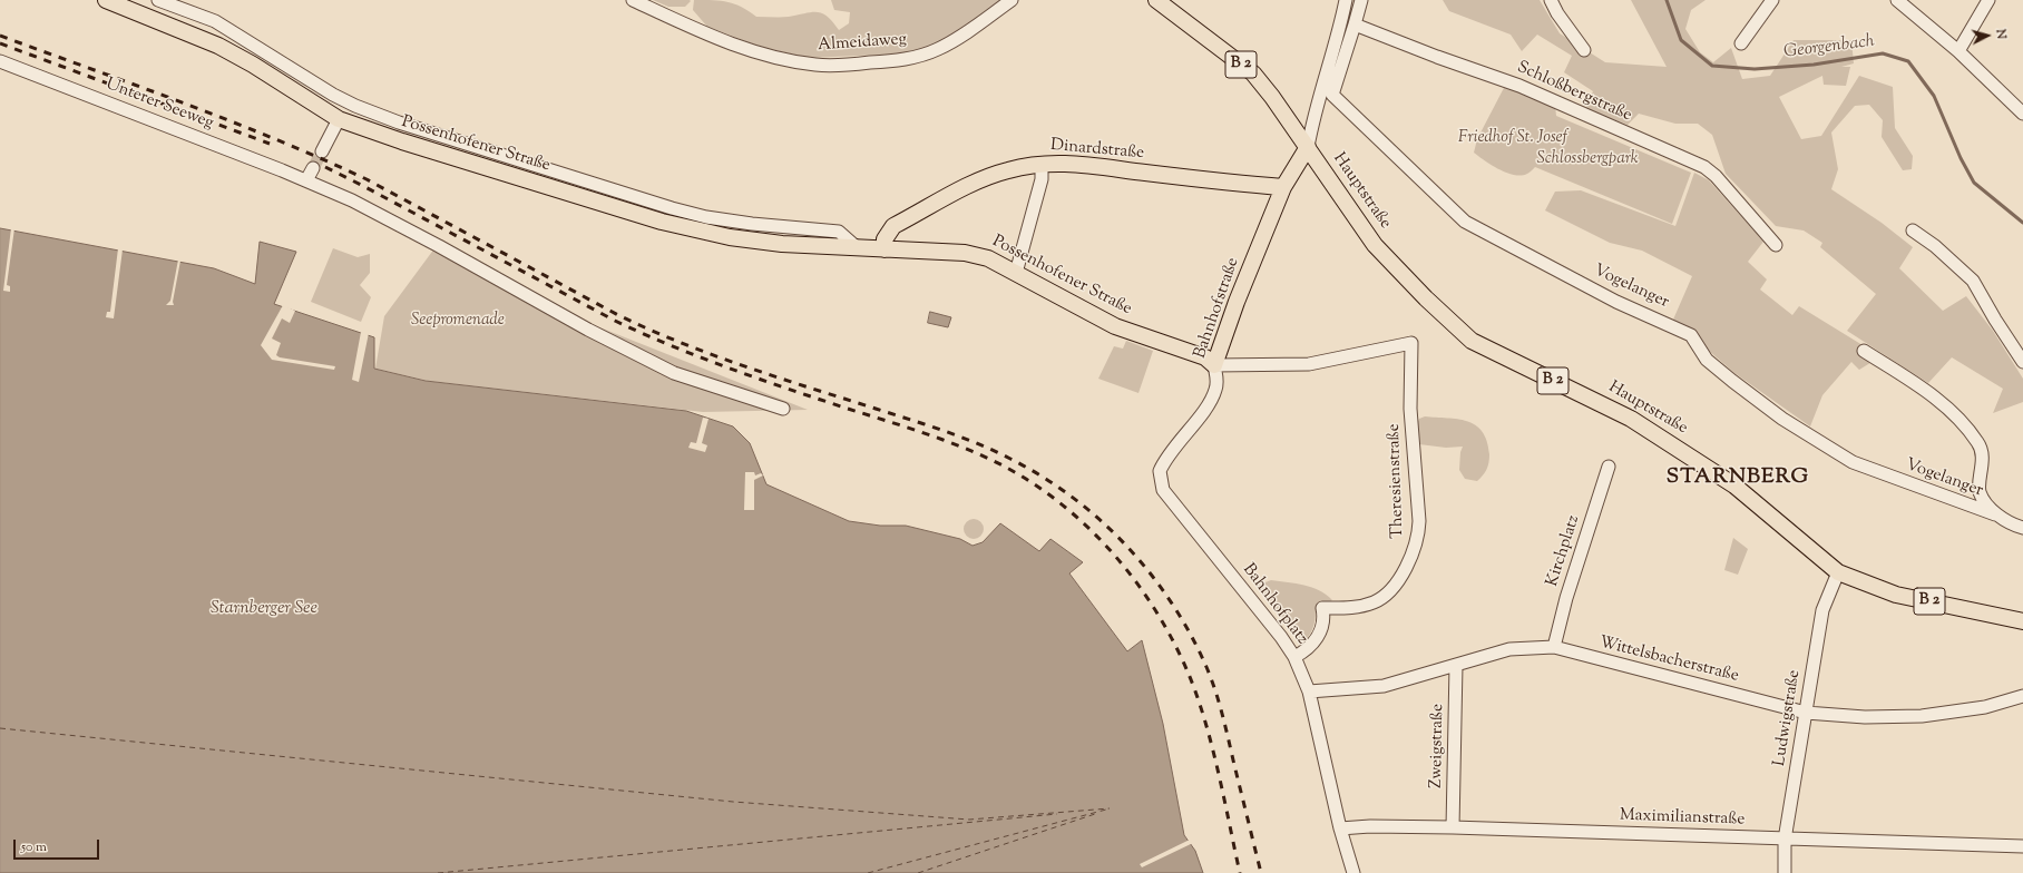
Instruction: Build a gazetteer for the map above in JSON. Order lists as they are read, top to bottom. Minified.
{"streets":{"main road":["B 2","Possenhofener Straße","Dinardstraße","Hauptstraße","Bahnhofstraße"],"street":["Almeidaweg","Schloßbergstraße","Unterer Seeweg","Vogelanger","Theresienstraße","Kirchplatz","Bahnhofplatz","Wittelsbacherstraße","Ludwigstraße","Zweigstraße","Maximilianstraße"]},"crossings":[["B 2","Hauptstraße"],["B 2","Bahnhofstraße"],["Schloßbergstraße","Vogelanger"],["Possenhofener Straße","Dinardstraße"],["Possenhofener Straße","Bahnhofstraße"],["Possenhofener Straße","Theresienstraße"],["Dinardstraße","Bahnhofstraße"],["Hauptstraße","Bahnhofstraße"],["Hauptstraße","Ludwigstraße"],["Bahnhofstraße","Theresienstraße"],["Bahnhofstraße","Bahnhofplatz"],["Theresienstraße","Bahnhofplatz"],["Kirchplatz","Wittelsbacherstraße"],["Bahnhofplatz","Wittelsbacherstraße"],["Bahnhofplatz","Maximilianstraße"],["Wittelsbacherstraße","Ludwigstraße"],["Wittelsbacherstraße","Zweigstraße"],["Ludwigstraße","Maximilianstraße"],["Zweigstraße","Maximilianstraße"]],"districts":["STARNBERG"],"water":["Georgenbach","Starnberger See"],"parks":["Friedhof St. Josef","Schlossbergpark","Seepromenade"],"scale_bar":"50 m","north":"right"}
